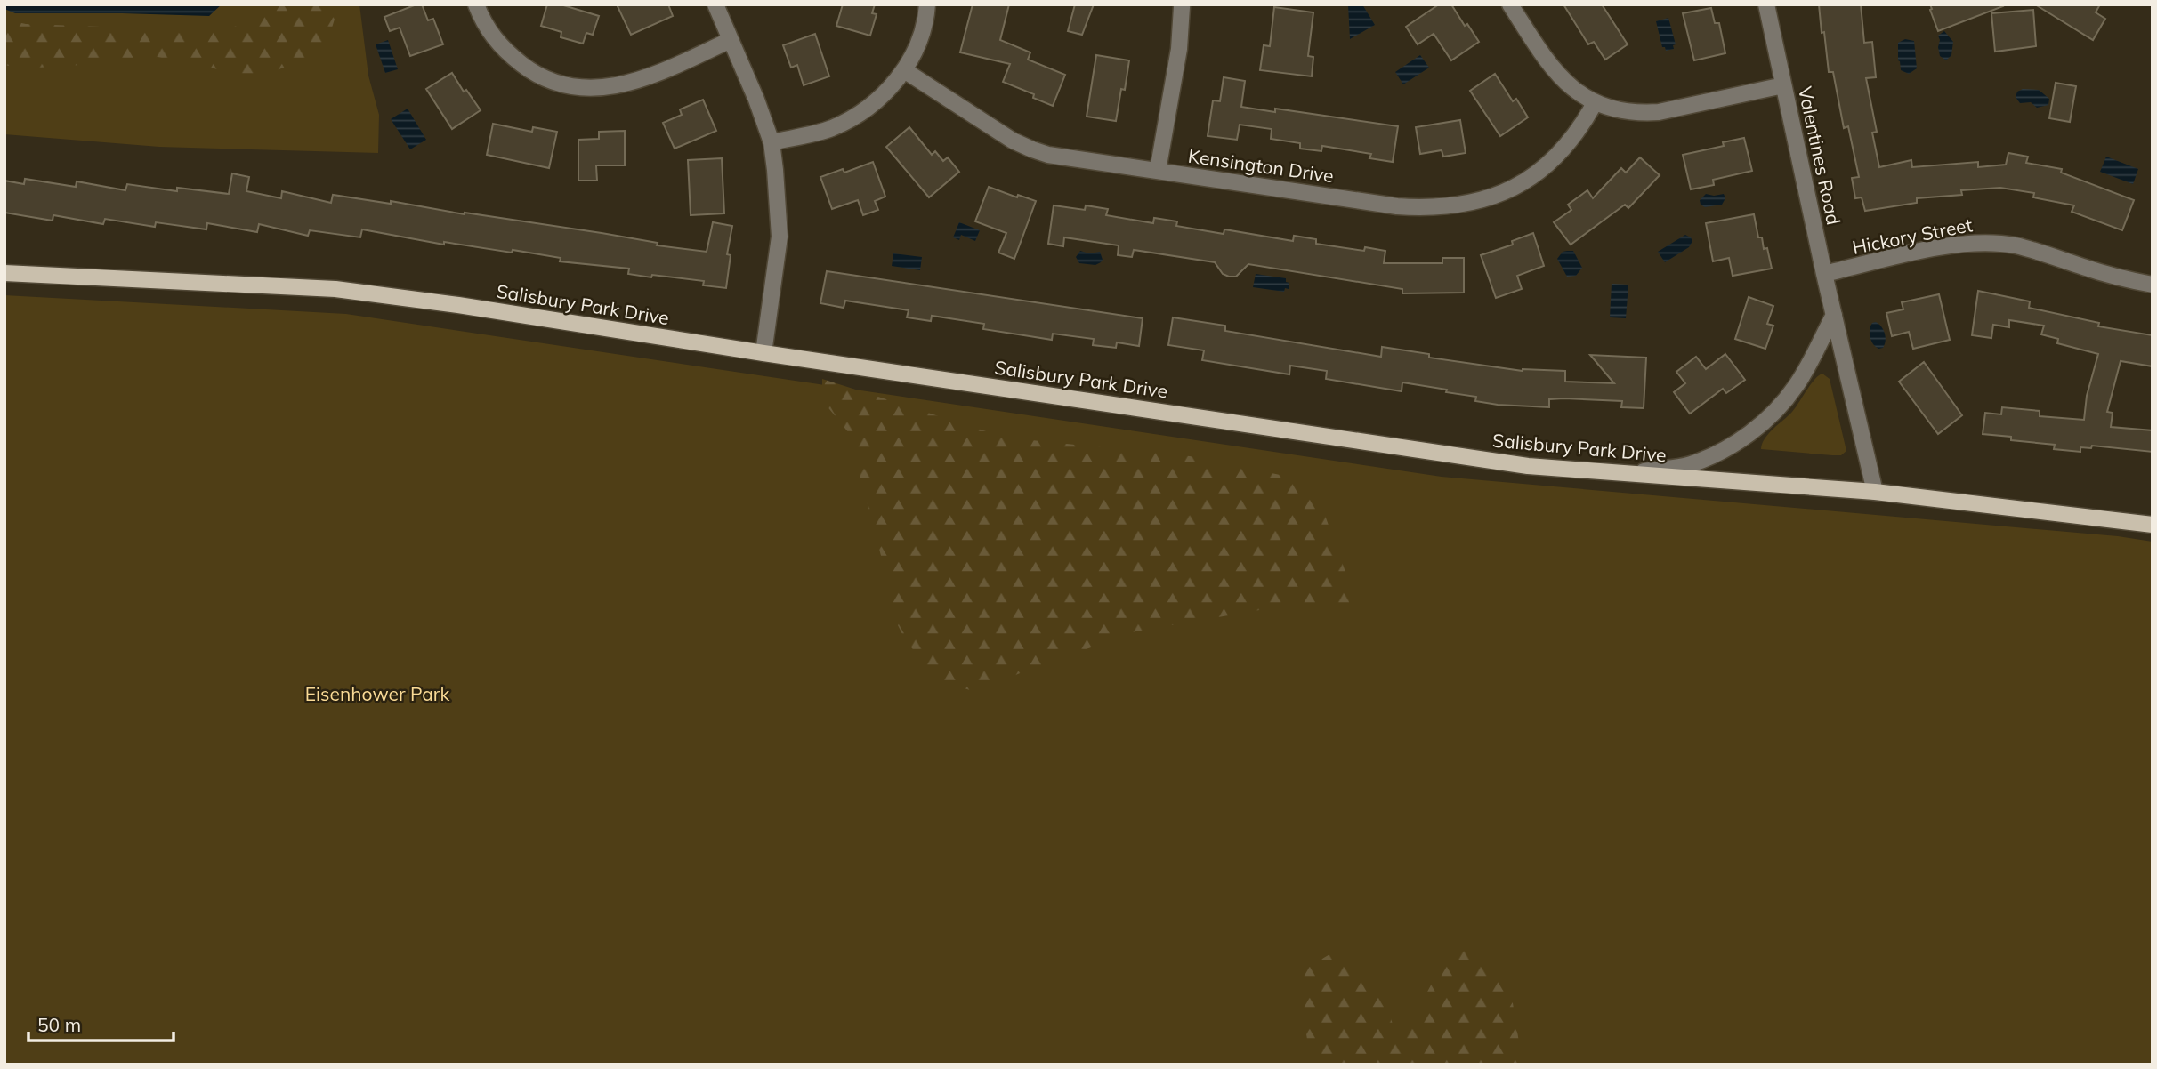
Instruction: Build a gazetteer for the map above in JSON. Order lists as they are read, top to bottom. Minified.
{"streets":{"main road":["Salisbury Park Drive"],"street":["Valentines Road","Kensington Drive","Hickory Street"]},"crossings":[["Valentines Road","Hickory Street"],["Valentines Road","Salisbury Park Drive"]],"parks":["Eisenhower Park"],"scale_bar":"50 m"}
